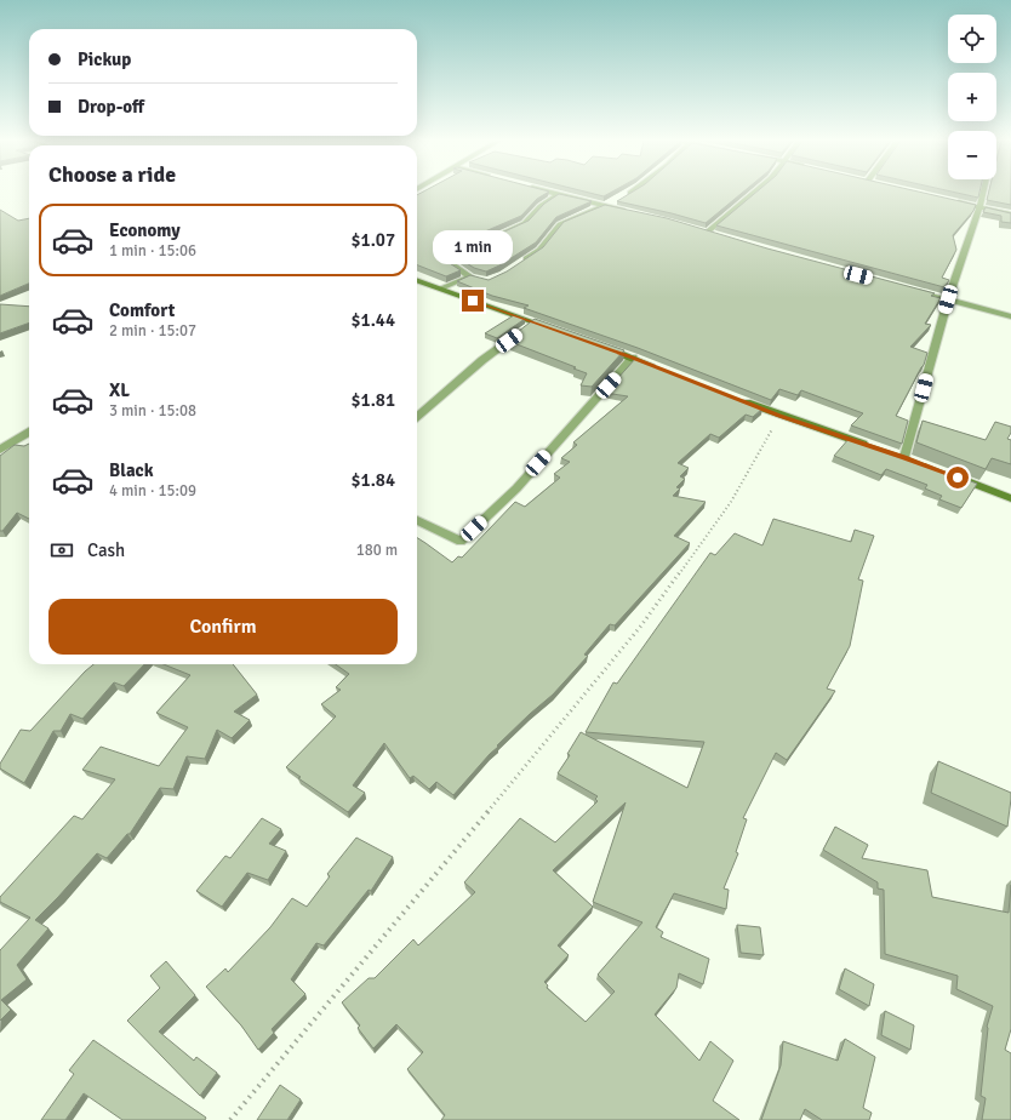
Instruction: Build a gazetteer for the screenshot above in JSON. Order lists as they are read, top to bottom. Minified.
{"page":{"map_buttons":["+","−"],"banner":["Pickup","Drop-off"],"heading":"Choose a ride","list":[{"name":"Economy","note":"1 min · 15:06","value":"$1.07"},{"name":"Comfort","note":"2 min · 15:07","value":"$1.44"},{"name":"XL","note":"3 min · 15:08","value":"$1.81"},{"name":"Black","note":"4 min · 15:09","value":"$1.84"}],"bubble":"1 min","pay":["Cash","180 m"],"buttons":"Confirm"}}
